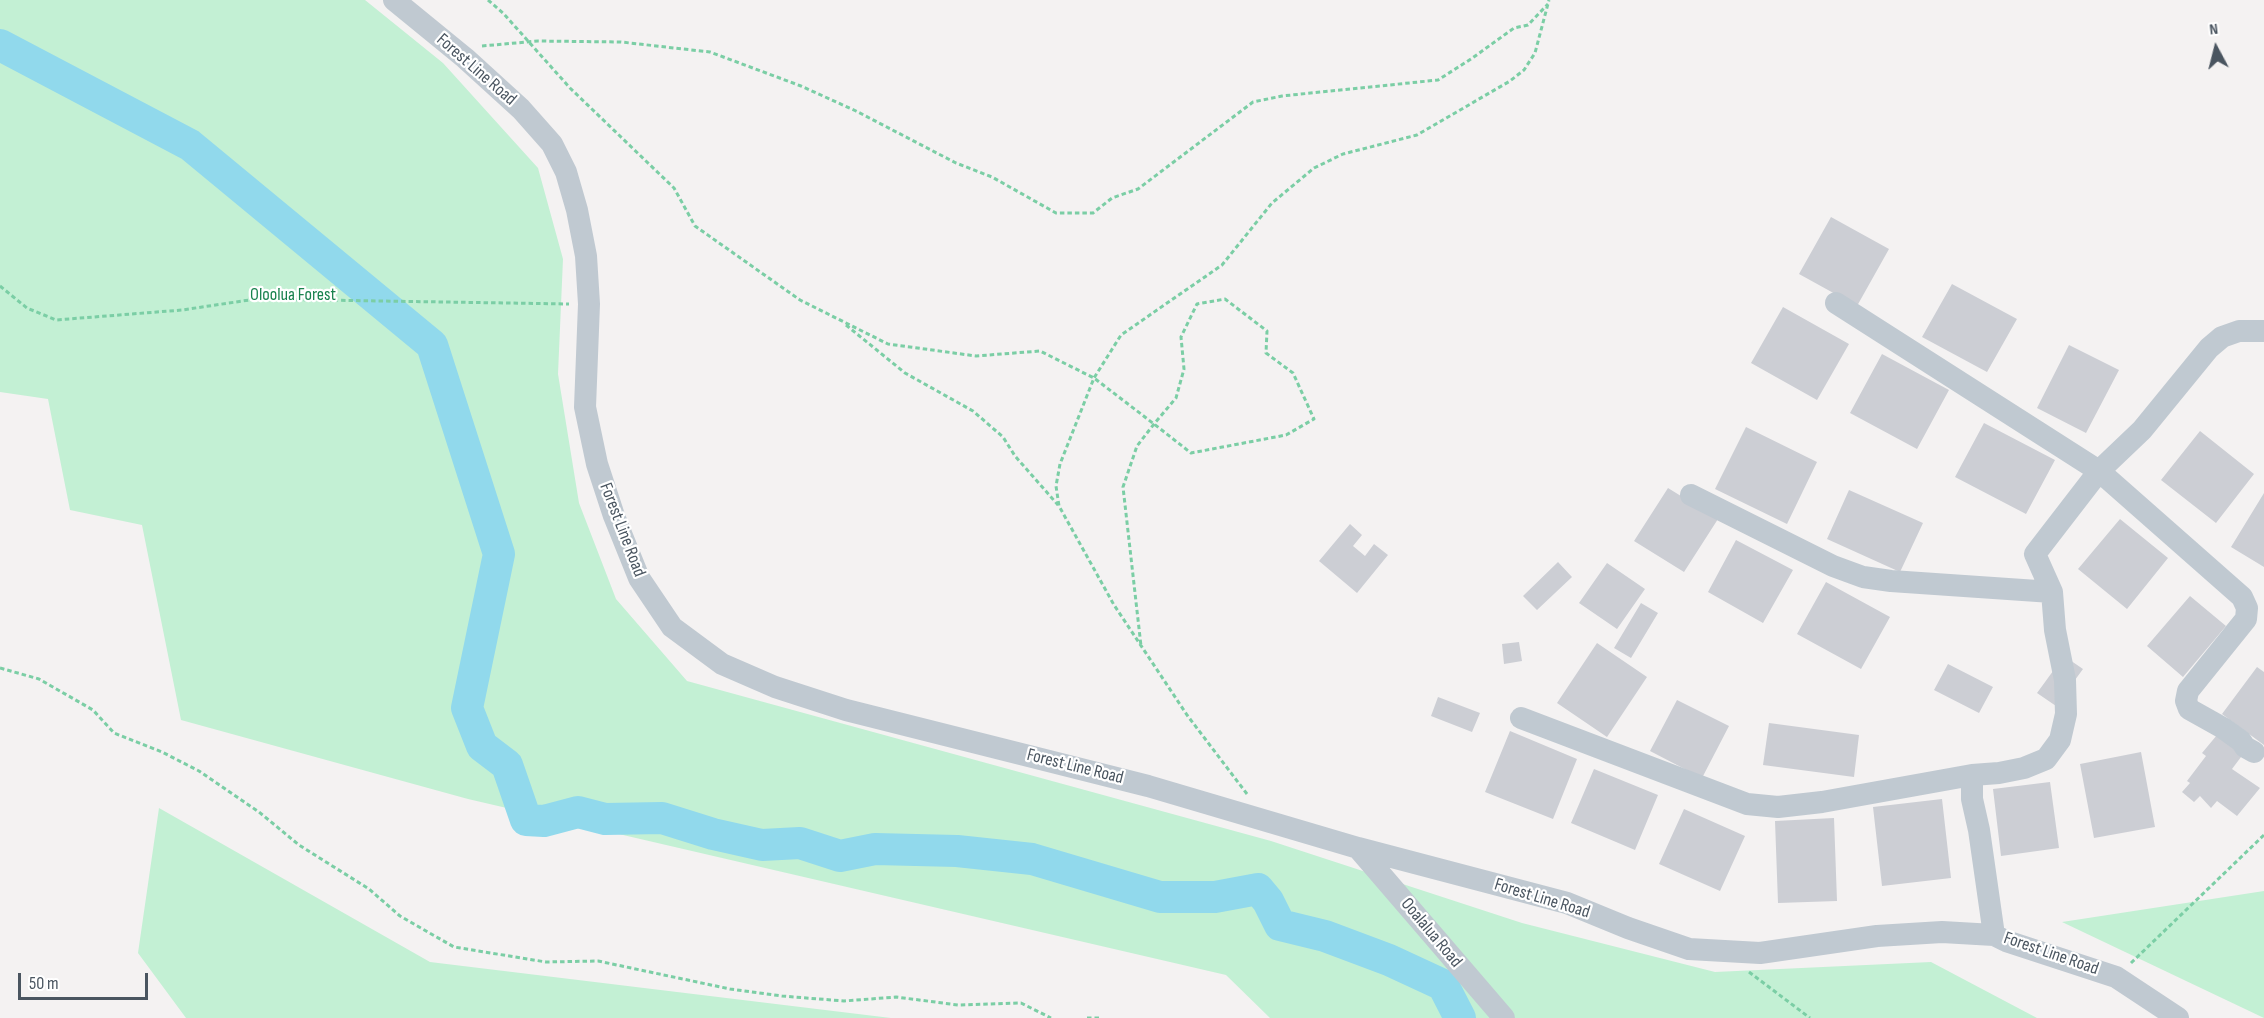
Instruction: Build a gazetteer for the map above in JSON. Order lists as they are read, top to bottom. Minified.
{"streets":{"street":["Forest Line Road","Ooalalua Road"]},"crossings":[["Forest Line Road","Ooalalua Road"]],"parks":["Oloolua Forest"],"scale_bar":"50 m","north":"top"}
